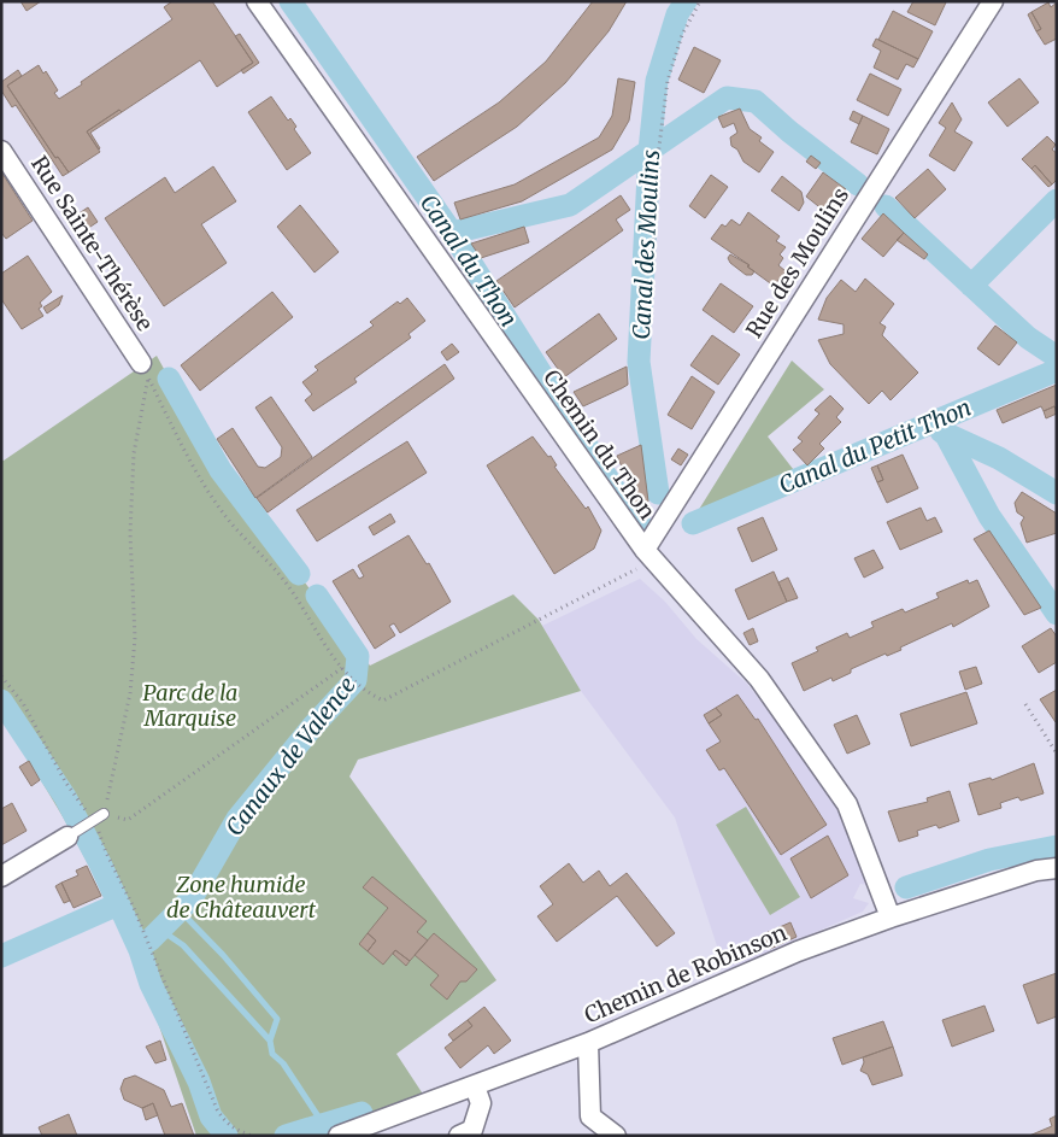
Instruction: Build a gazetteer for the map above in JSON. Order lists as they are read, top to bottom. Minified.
{"streets":{"street":["Rue Sainte-Thérèse","Rue des Moulins","Chemin du Thon","Chemin de Robinson"]},"crossings":[["Rue des Moulins","Chemin du Thon"],["Chemin du Thon","Chemin de Robinson"]],"water":["Canal des Moulins","Canal du Thon","Canal du Petit Thon","Canaux de Valence"],"parks":["Parc de la Marquise","Zone humide de Châteauvert"]}
